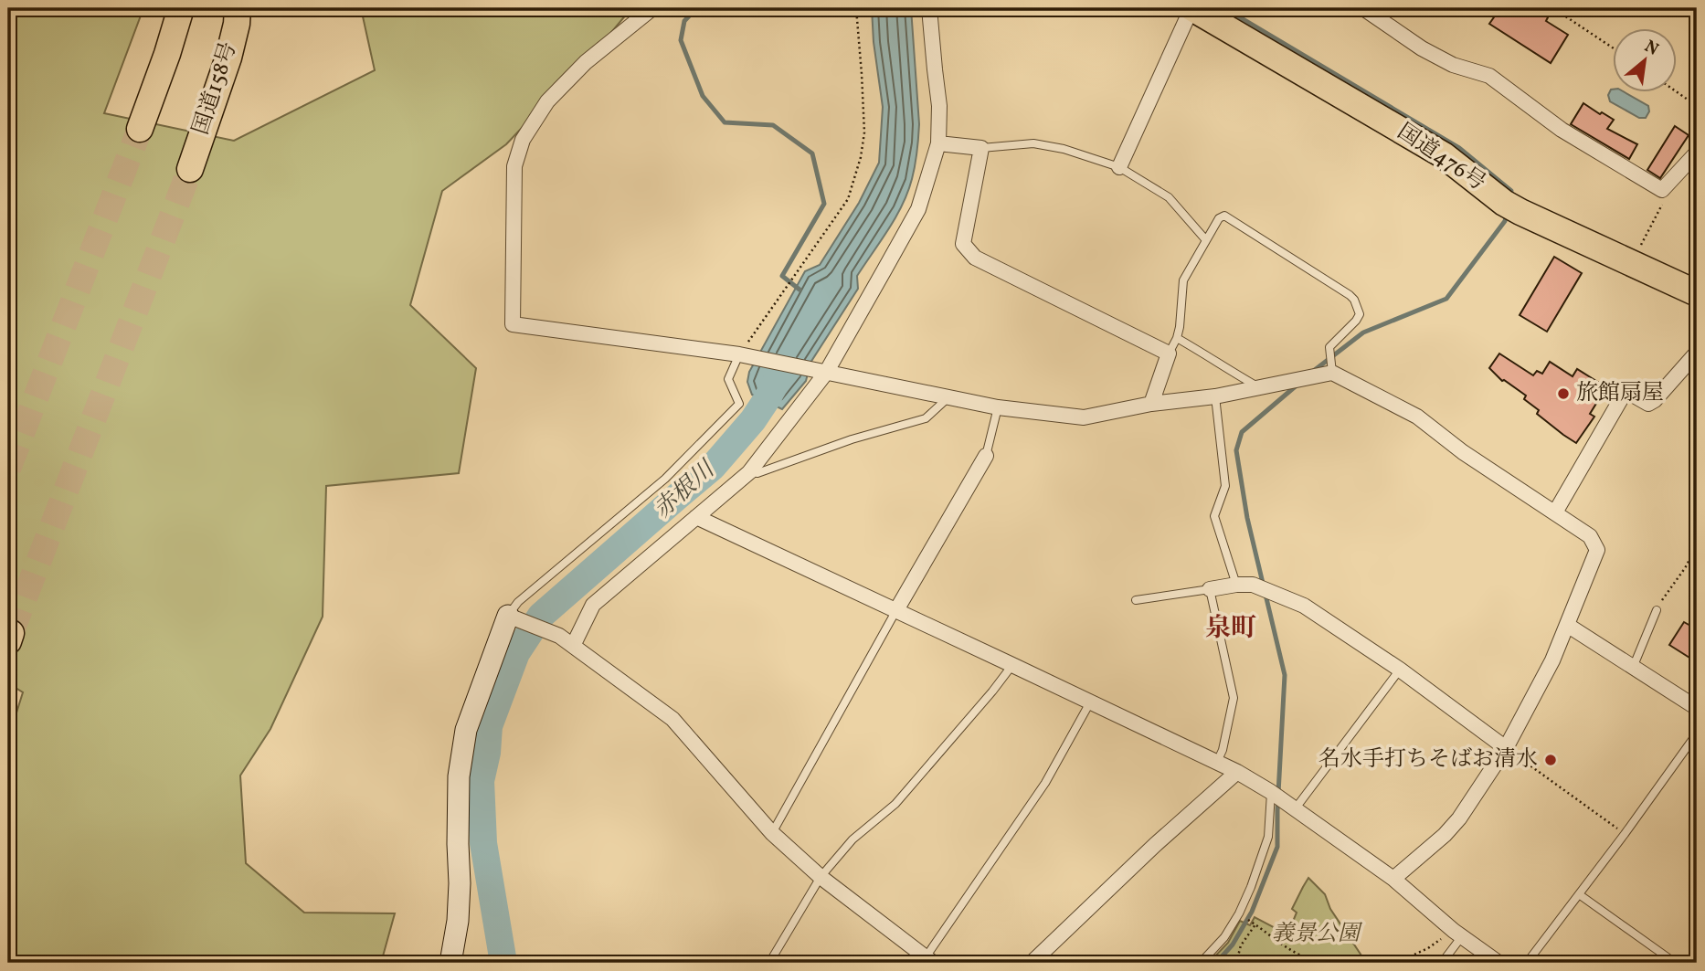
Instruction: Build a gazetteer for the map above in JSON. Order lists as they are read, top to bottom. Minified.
{"streets":{"highway":["国道158号","国道476号"]},"districts":["泉町"],"water":["赤根川"],"parks":["義景公園"],"places":["旅館扇屋","名水手打ちそばお清水"],"north":"top right"}
